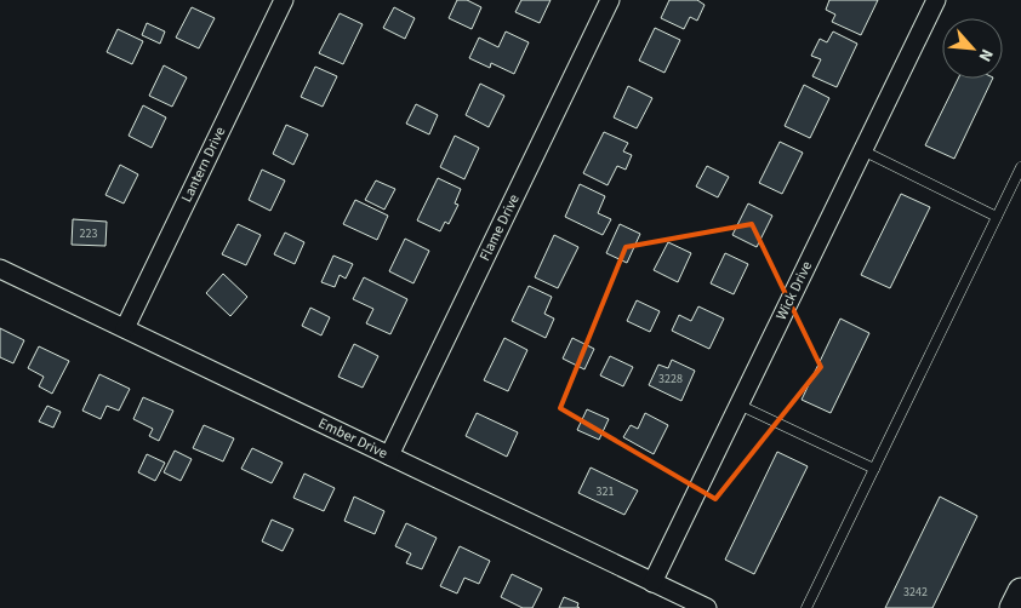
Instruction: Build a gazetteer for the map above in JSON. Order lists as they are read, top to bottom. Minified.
{"streets":{"street":["Lantern Drive","Flame Drive","Wick Drive","Ember Drive"]},"crossings":[["Lantern Drive","Ember Drive"],["Flame Drive","Ember Drive"],["Wick Drive","Ember Drive"]],"house_numbers":["223","3228","321","3242"],"north":"bottom right"}
